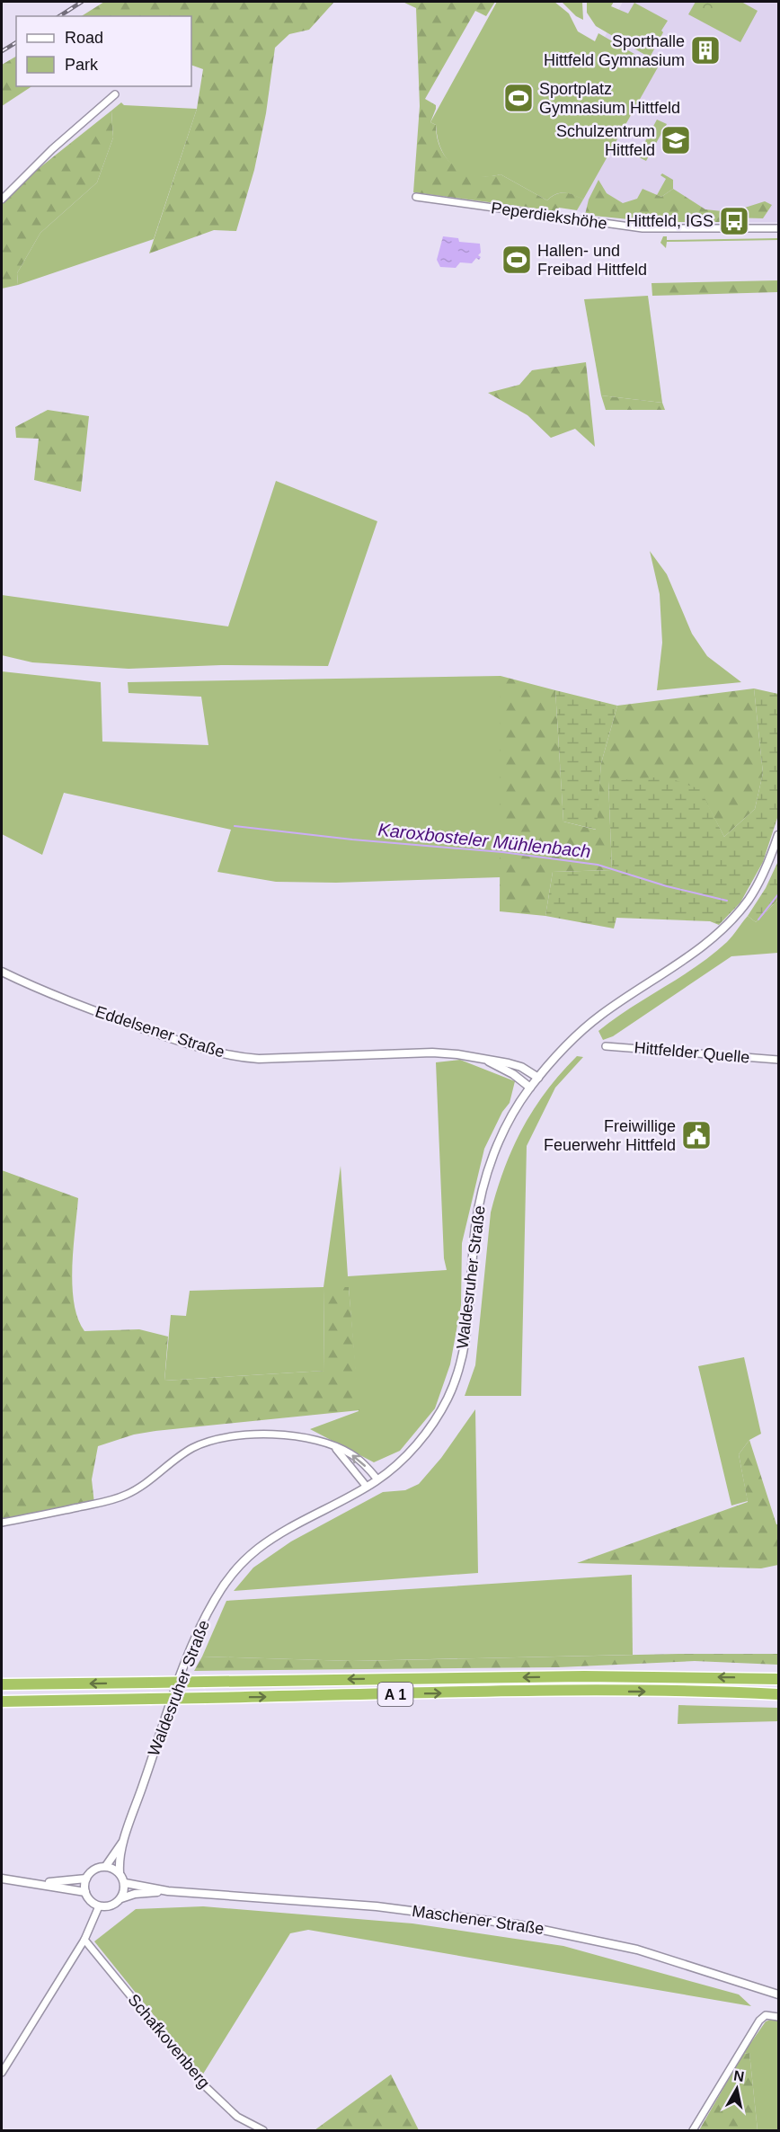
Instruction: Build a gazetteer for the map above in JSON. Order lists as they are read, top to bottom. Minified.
{"streets":{"highway":["A 1"],"street":["Peperdiekshöhe","Eddelsener Straße","Hittfelder Quelle","Waldesruher Straße","Maschener Straße","Schafkovenberg"]},"crossings":[["Eddelsener Straße","Waldesruher Straße"],["Waldesruher Straße","Maschener Straße"]],"water":["Karoxbosteler Mühlenbach"],"places":{"building":["Sporthalle Hittfeld Gymnasium"],"sports":["Sportplatz Gymnasium Hittfeld","Hallen- und Freibad Hittfeld"],"school or university":["Schulzentrum Hittfeld"],"bus stop":["Hittfeld, IGS"],"public building":["Freiwillige Feuerwehr Hittfeld"]},"legend":["Road","Park"],"north":"top"}
